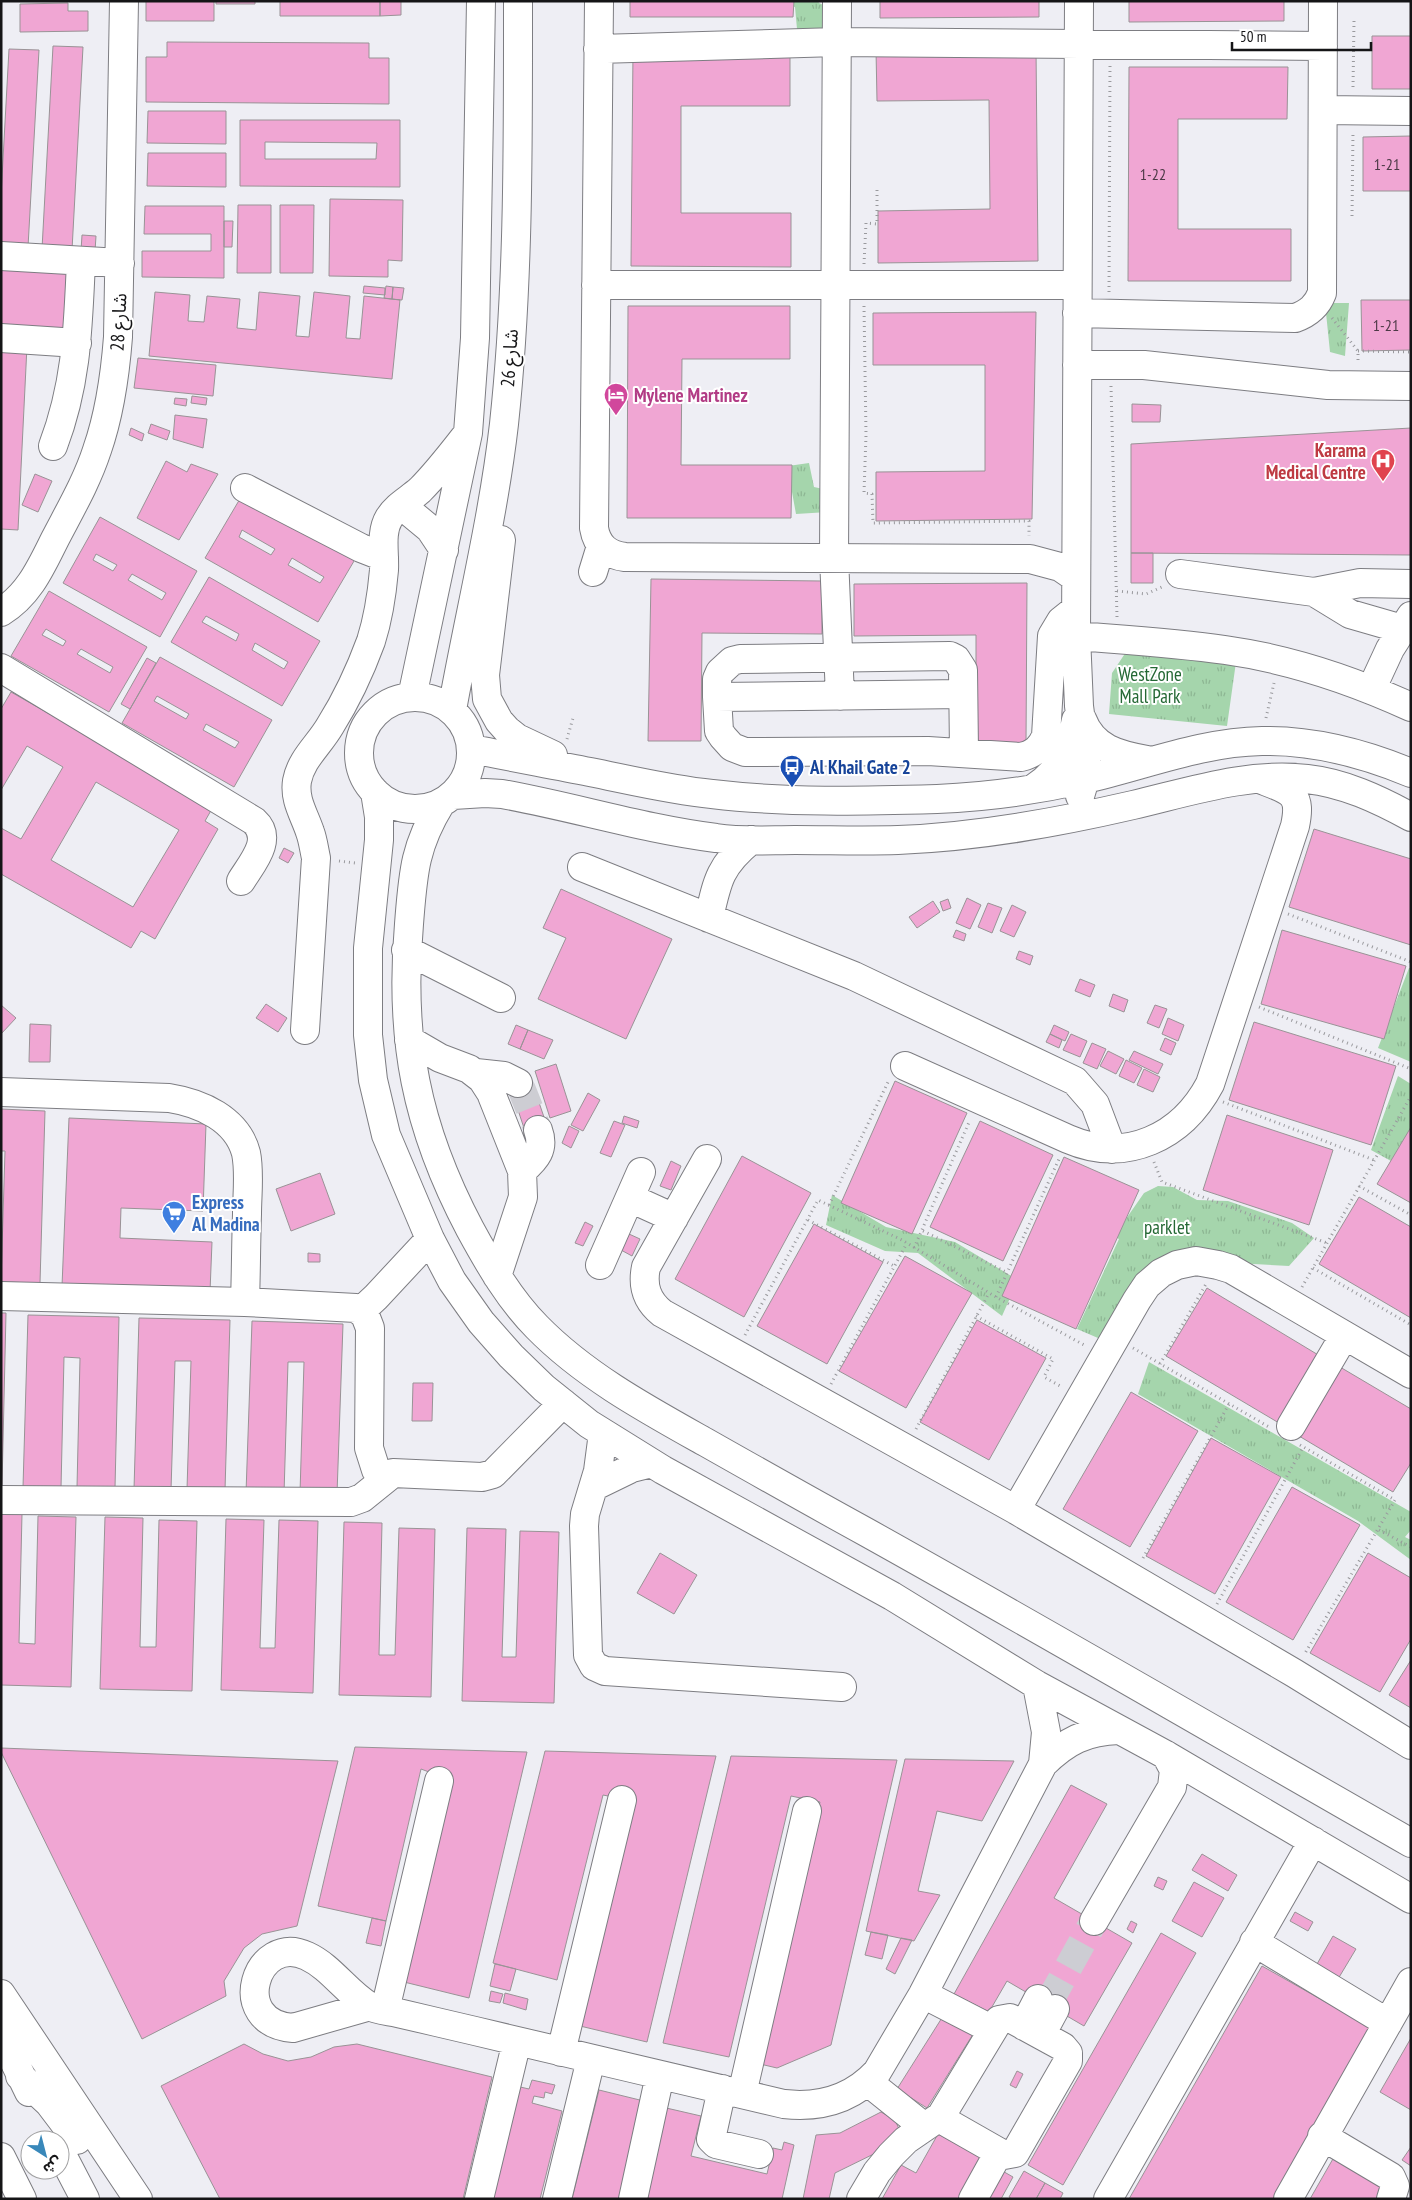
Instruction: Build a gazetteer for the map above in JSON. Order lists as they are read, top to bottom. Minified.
{"streets":{"main road":["شارع 28","شارع 26"]},"parks":["WestZone Mall Park","parklet"],"places":{"hotel":["Mylene Martinez"],"hospital":["Karama Medical Centre"],"bus stop":["Al Khail Gate 2"],"supermarket":["Express Al Madina"]},"house_numbers":["1-21","1-22","1-21"],"scale_bar":"50 m","north":"bottom right"}
